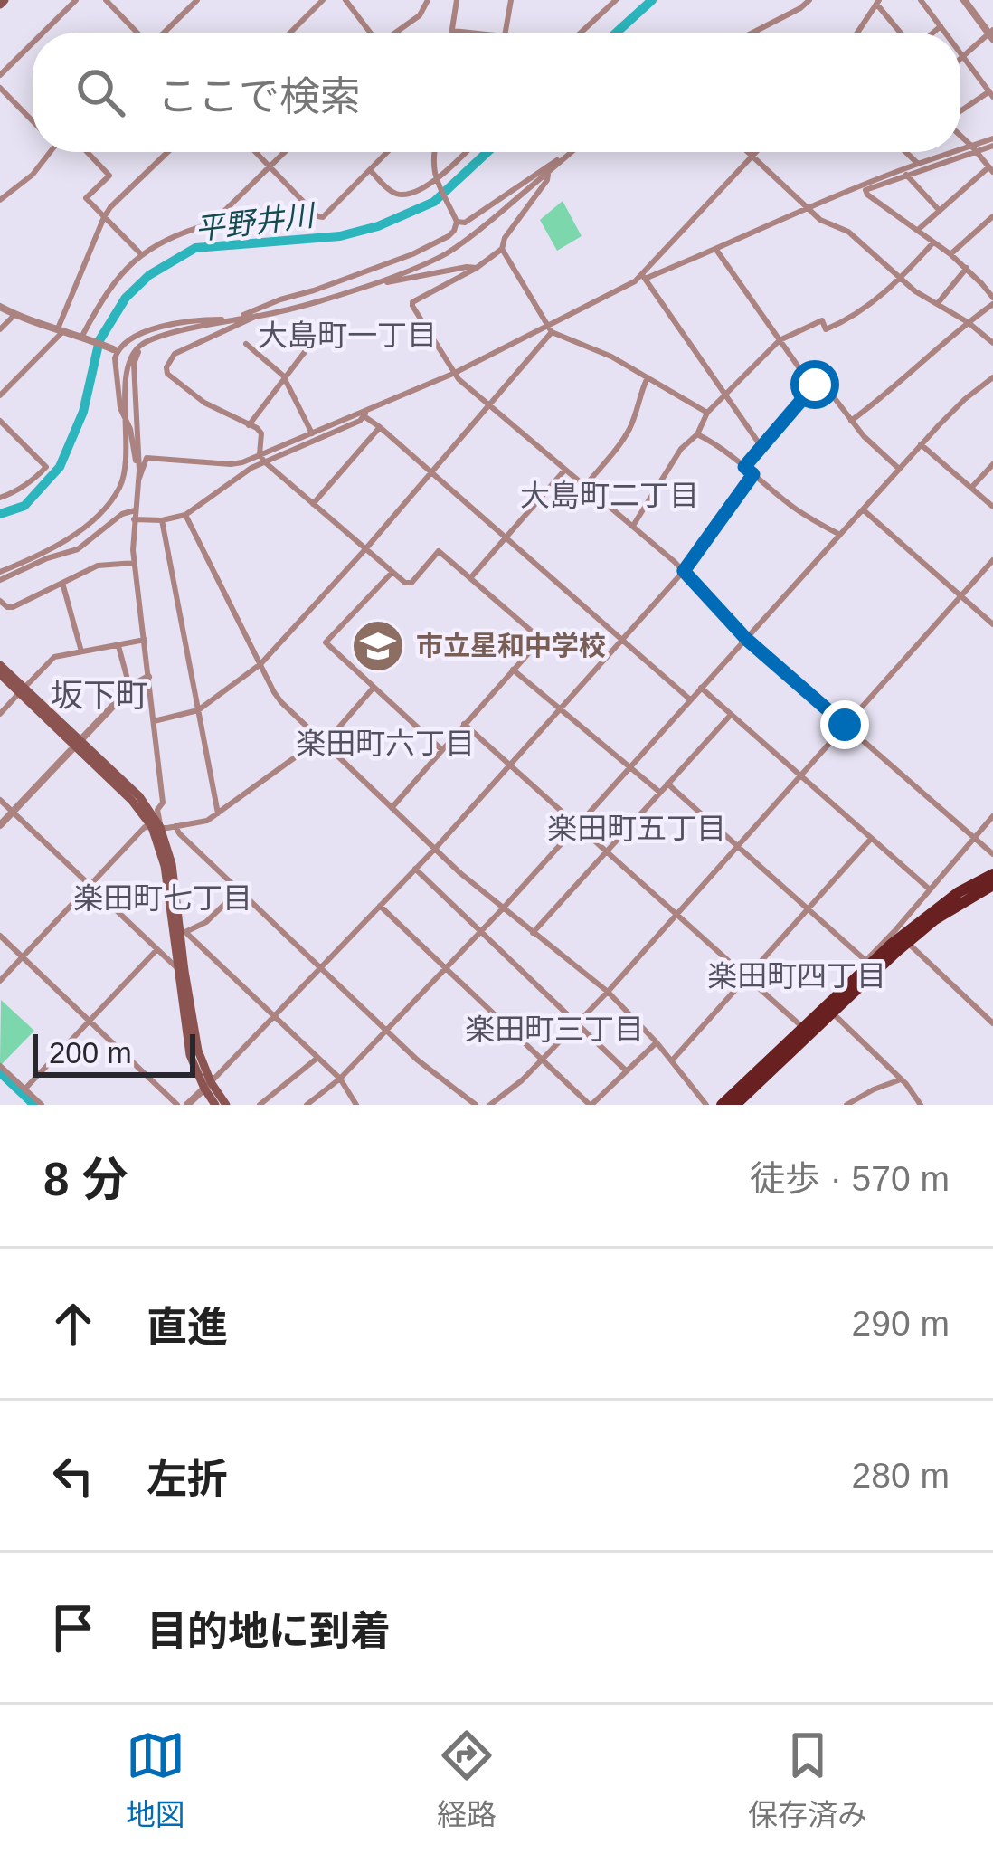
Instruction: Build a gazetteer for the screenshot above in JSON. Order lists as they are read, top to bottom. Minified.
{"districts":["大島町一丁目","大島町二丁目","坂下町","楽田町六丁目","楽田町五丁目","楽田町七丁目","楽田町四丁目","楽田町三丁目"],"water":["平野井川"],"places":{"school or university":["市立星和中学校"]},"scale_bar":"200 m","page":{"search":"ここで検索","scale":"200 m","heading":["8 分","徒歩 · 570 m"],"list":[["直進","290 m"],["左折","280 m"],"目的地に到着"],"nav":["地図","経路","保存済み"]}}
